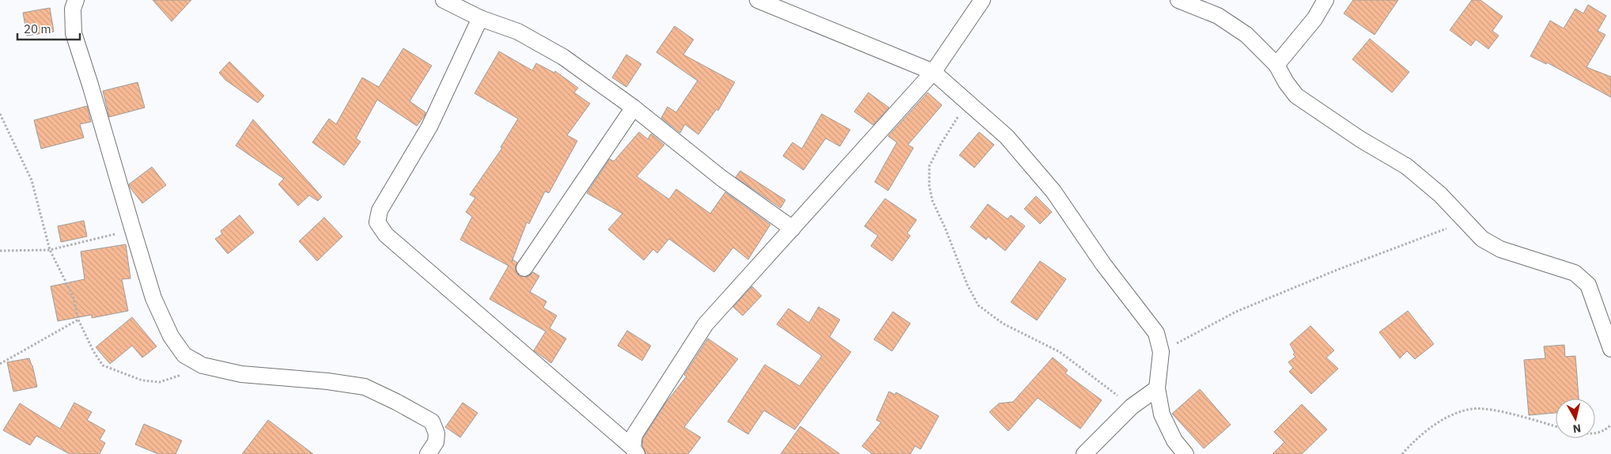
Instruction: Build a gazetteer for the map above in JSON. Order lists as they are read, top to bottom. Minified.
{"scale_bar":"20 m","north":"bottom"}
